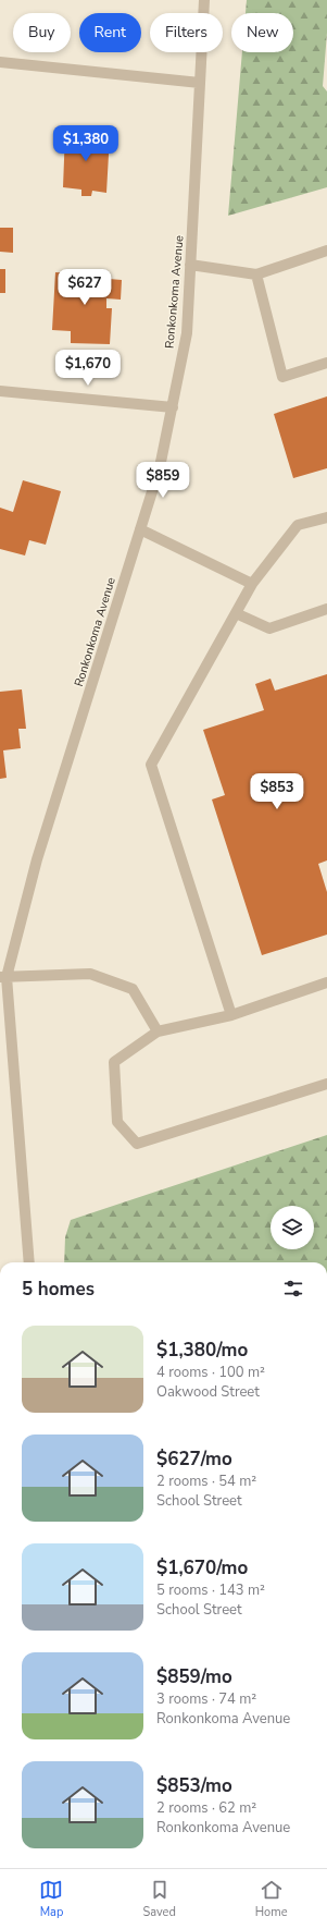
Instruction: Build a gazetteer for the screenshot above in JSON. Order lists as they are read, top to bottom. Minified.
{"streets":{"street":["Ronkonkoma Avenue"]},"page":{"chip":["Buy","Rent","Filters","New"],"price":["$1,380","$627","$1,670","$859","$853"],"heading":"5 homes","list":[{"name":"$1,380/mo","note":"4 rooms · 100 m² · Oakwood Street"},{"name":"$627/mo","note":"2 rooms · 54 m² · School Street"},{"name":"$1,670/mo","note":"5 rooms · 143 m² · School Street"},{"name":"$859/mo","note":"3 rooms · 74 m² · Ronkonkoma Avenue"},{"name":"$853/mo","note":"2 rooms · 62 m² · Ronkonkoma Avenue"}],"tabs":["Map","Saved","Home"]}}
